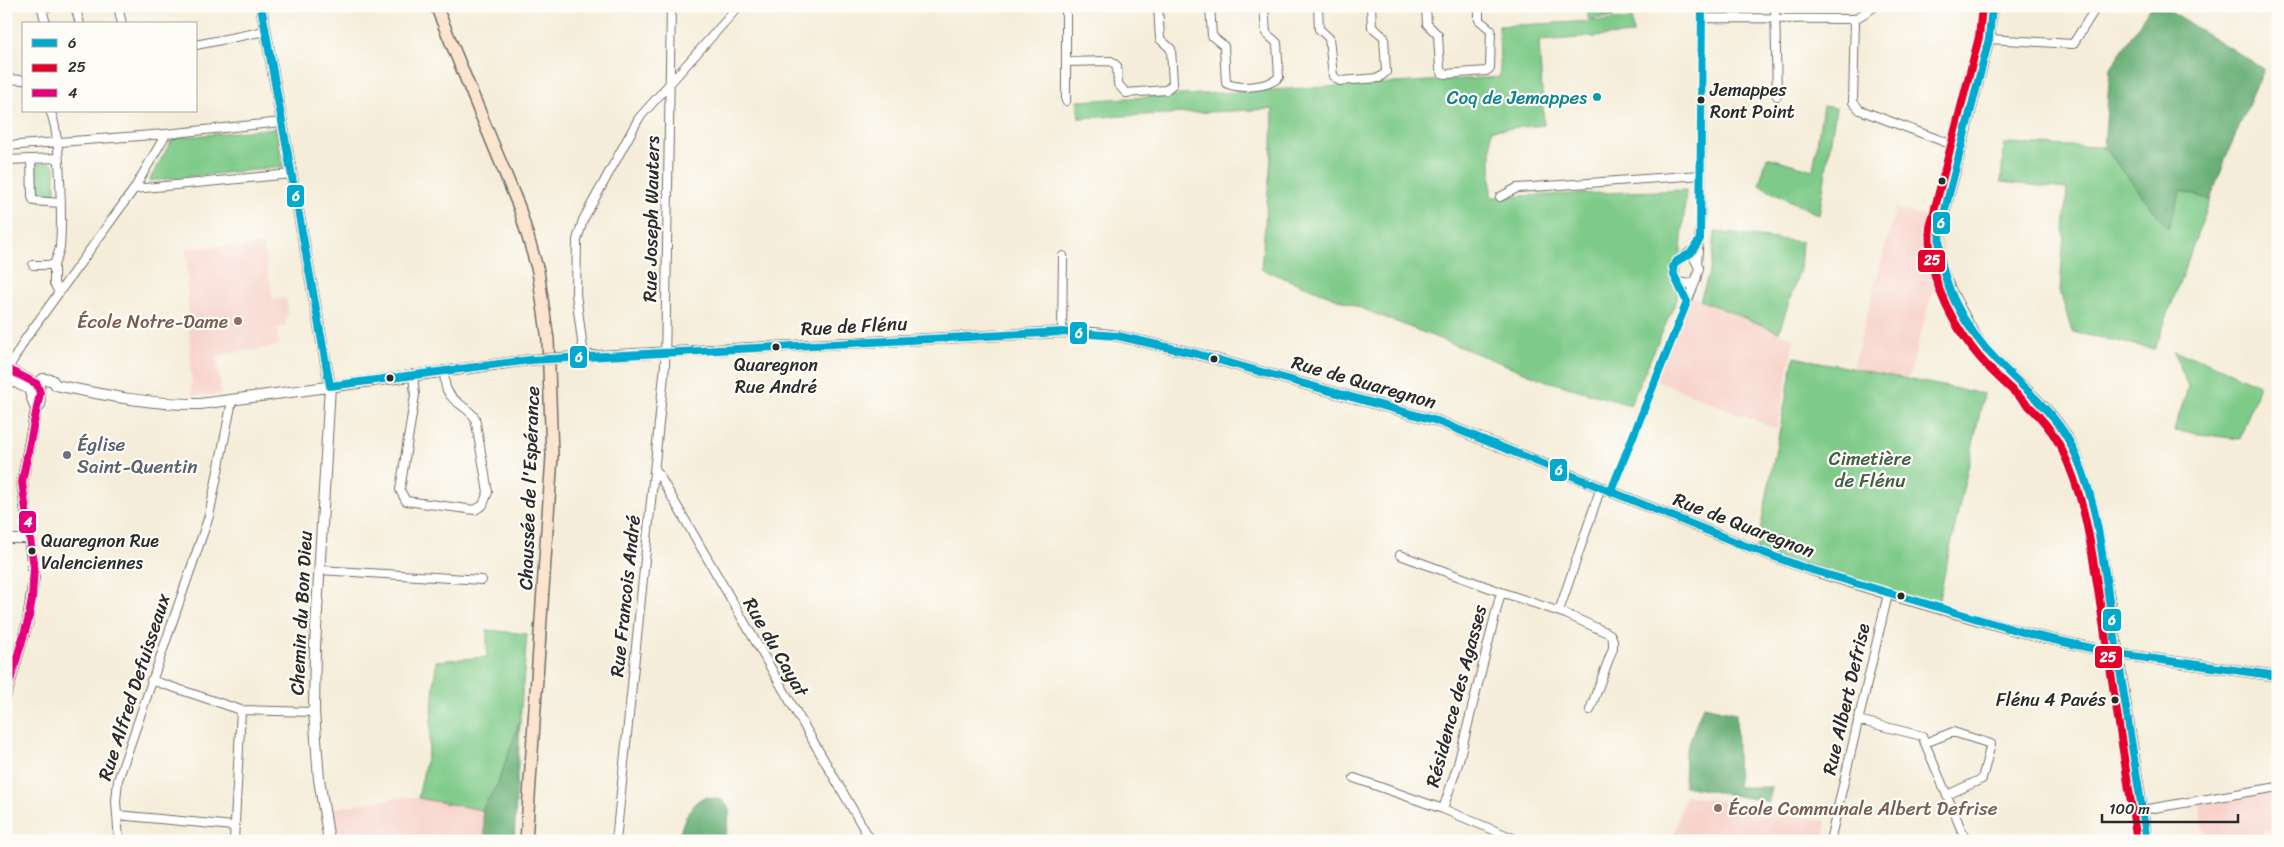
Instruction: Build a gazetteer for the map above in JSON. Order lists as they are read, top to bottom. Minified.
{"streets":{"main road":["Chaussée de l'Espérance"],"street":["Rue Joseph Wauters","Rue de Flénu","Rue de Quaregnon","Rue Francois André","Chemin du Bon Dieu","Rue du Cayat","Rue Alfred Defuisseaux","Résidence des Agasses","Rue Albert Defrise"]},"crossings":[["Rue Joseph Wauters","Rue de Flénu"],["Rue Joseph Wauters","Rue Francois André"],["Rue de Flénu","Rue de Quaregnon"],["Rue de Flénu","Rue Francois André"],["Rue de Flénu","Chemin du Bon Dieu"],["Rue de Flénu","Rue Alfred Defuisseaux"],["Rue de Quaregnon","Rue Albert Defrise"],["Rue Francois André","Rue du Cayat"]],"parks":["Cimetière de Flénu"],"places":["Coq de Jemappes","Jemappes Ront Point","École Notre-Dame","Quaregnon Rue André","Église Saint-Quentin","Quaregnon Rue Valenciennes","Flénu 4 Pavés","École Communale Albert Defrise"],"lines":["transit line 6","transit line 25","transit line 4"],"legend":["6","25","4"],"scale_bar":"100 m"}
